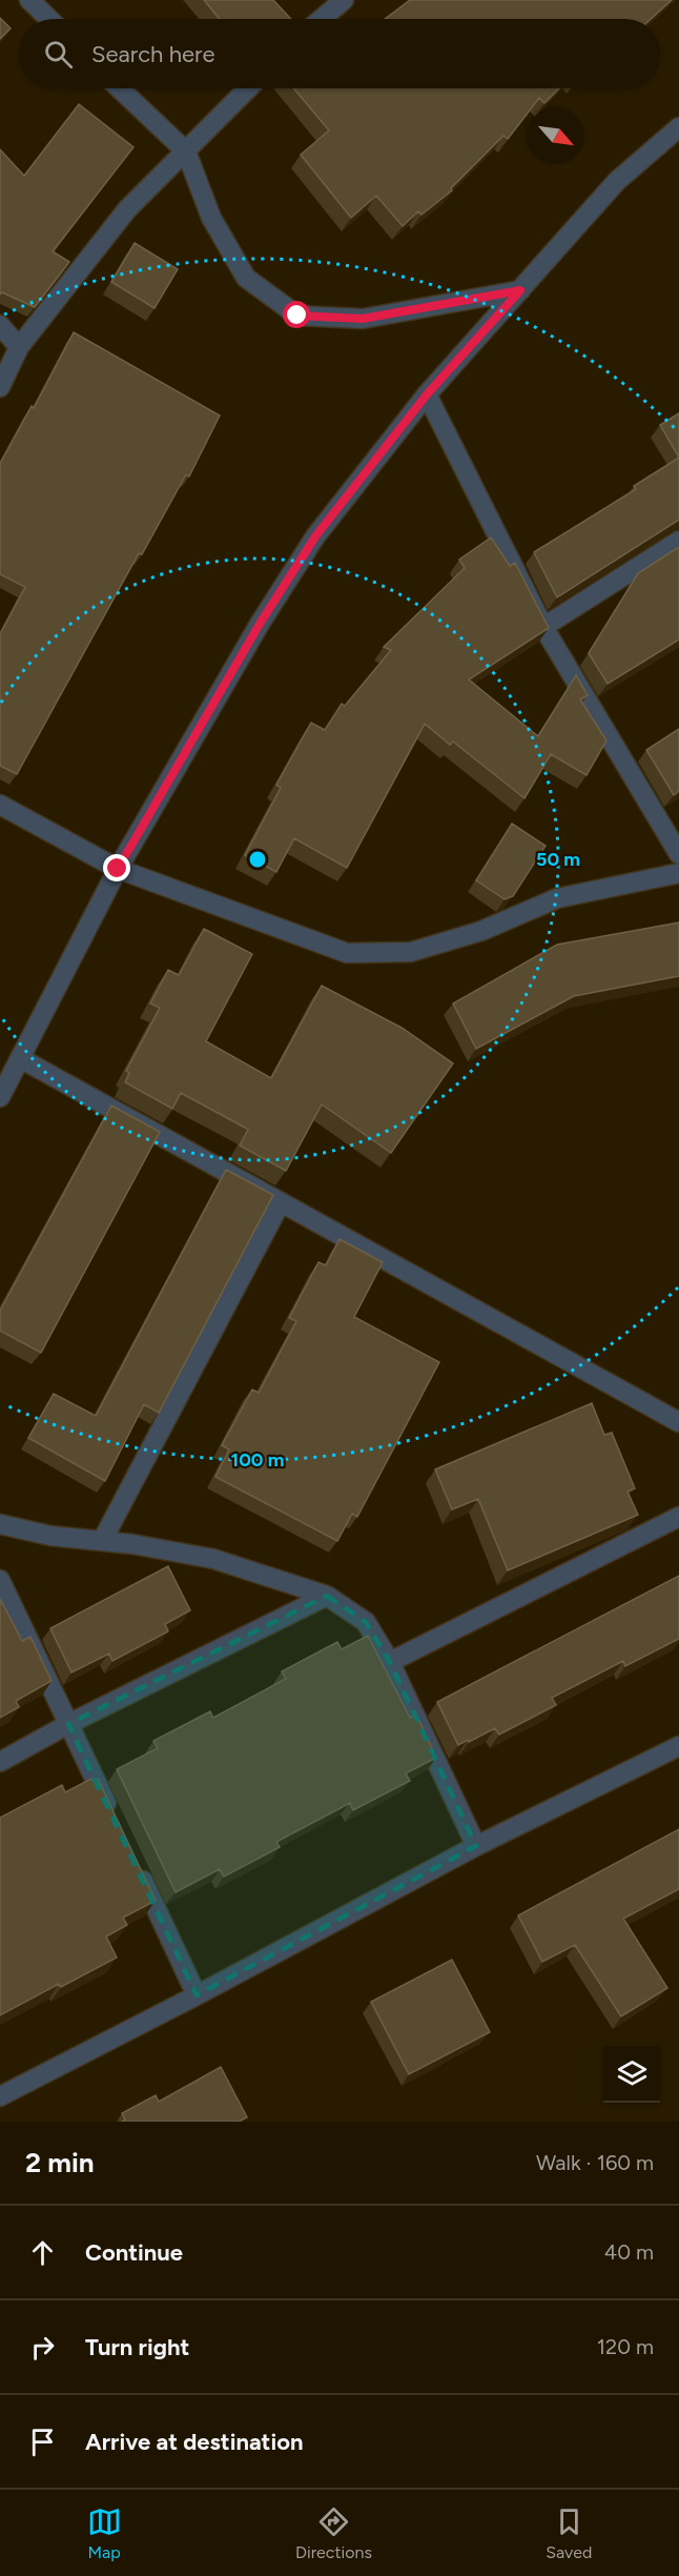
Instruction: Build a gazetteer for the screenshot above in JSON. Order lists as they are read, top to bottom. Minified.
{"north":"bottom right","page":{"search":"Search here","heading":["2 min","Walk · 160 m"],"list":[["Continue","40 m"],["Turn right","120 m"],"Arrive at destination"],"nav":["Map","Directions","Saved"]},"rings":["50 m","100 m"]}
